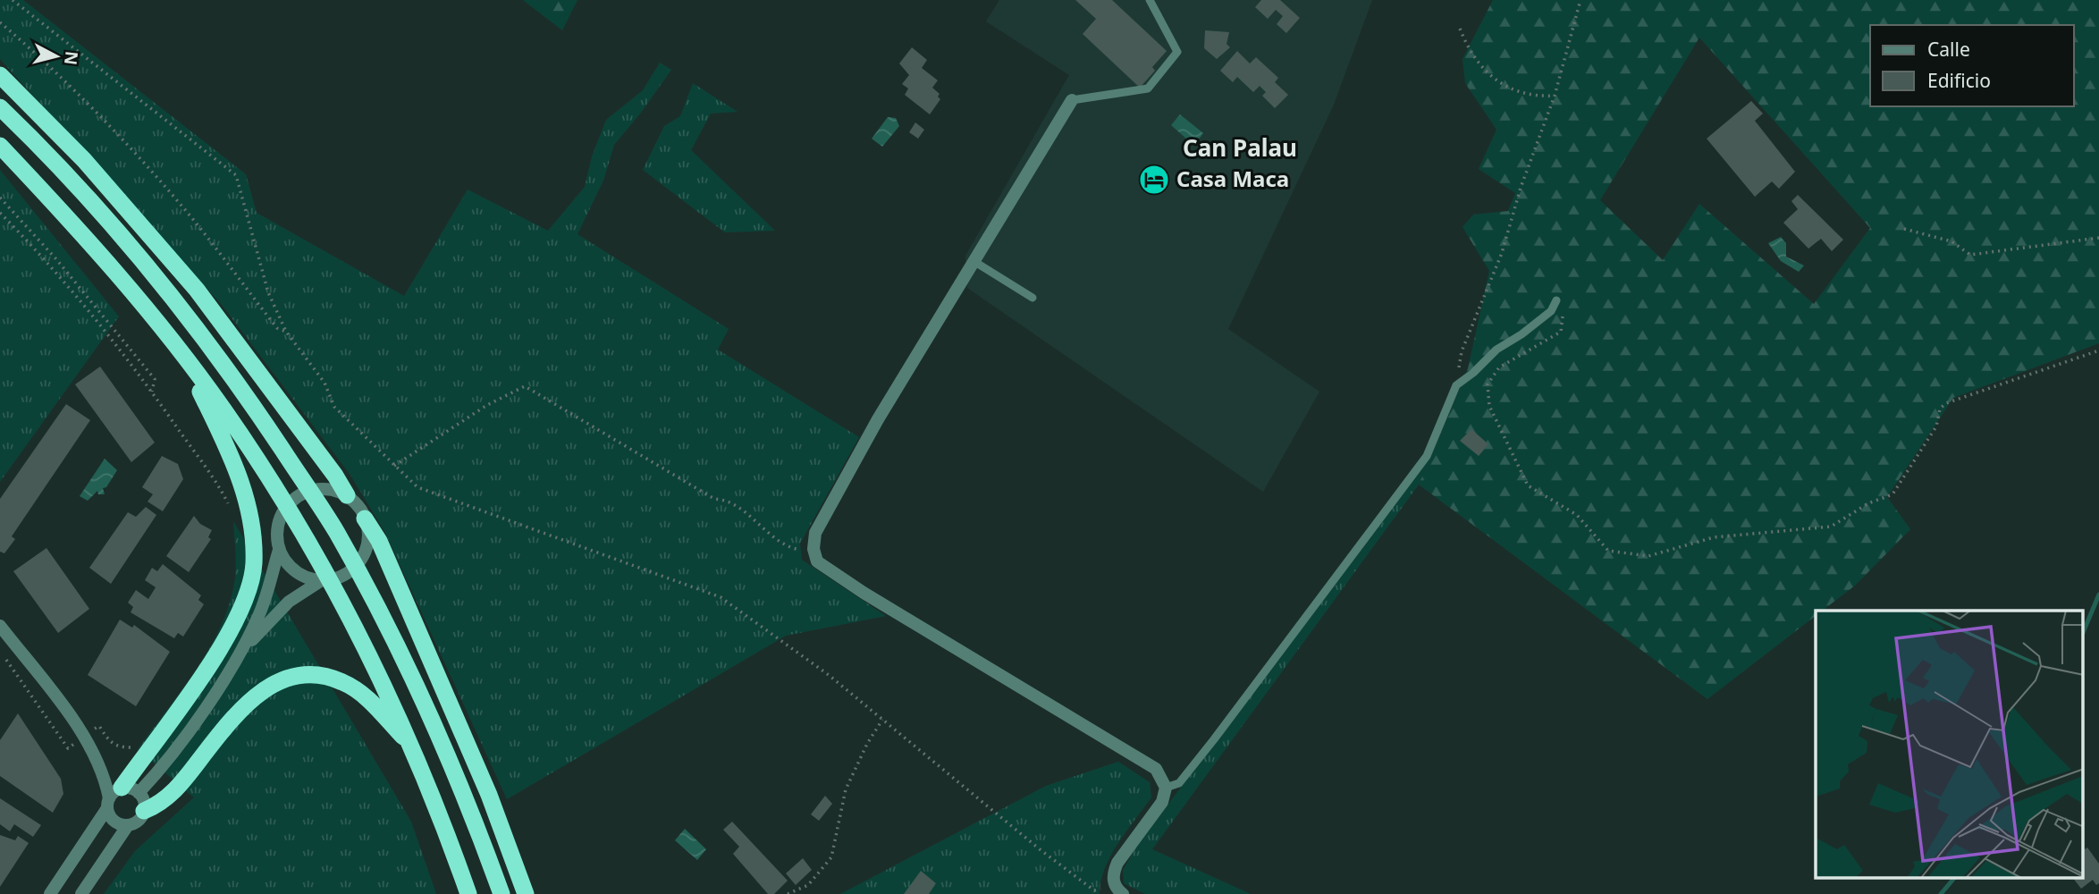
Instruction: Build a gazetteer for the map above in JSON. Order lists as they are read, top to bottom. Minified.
{"districts":["Can Palau"],"places":{"hotel":["Casa Maca"]},"legend":["Calle","Edificio"],"north":"right"}
